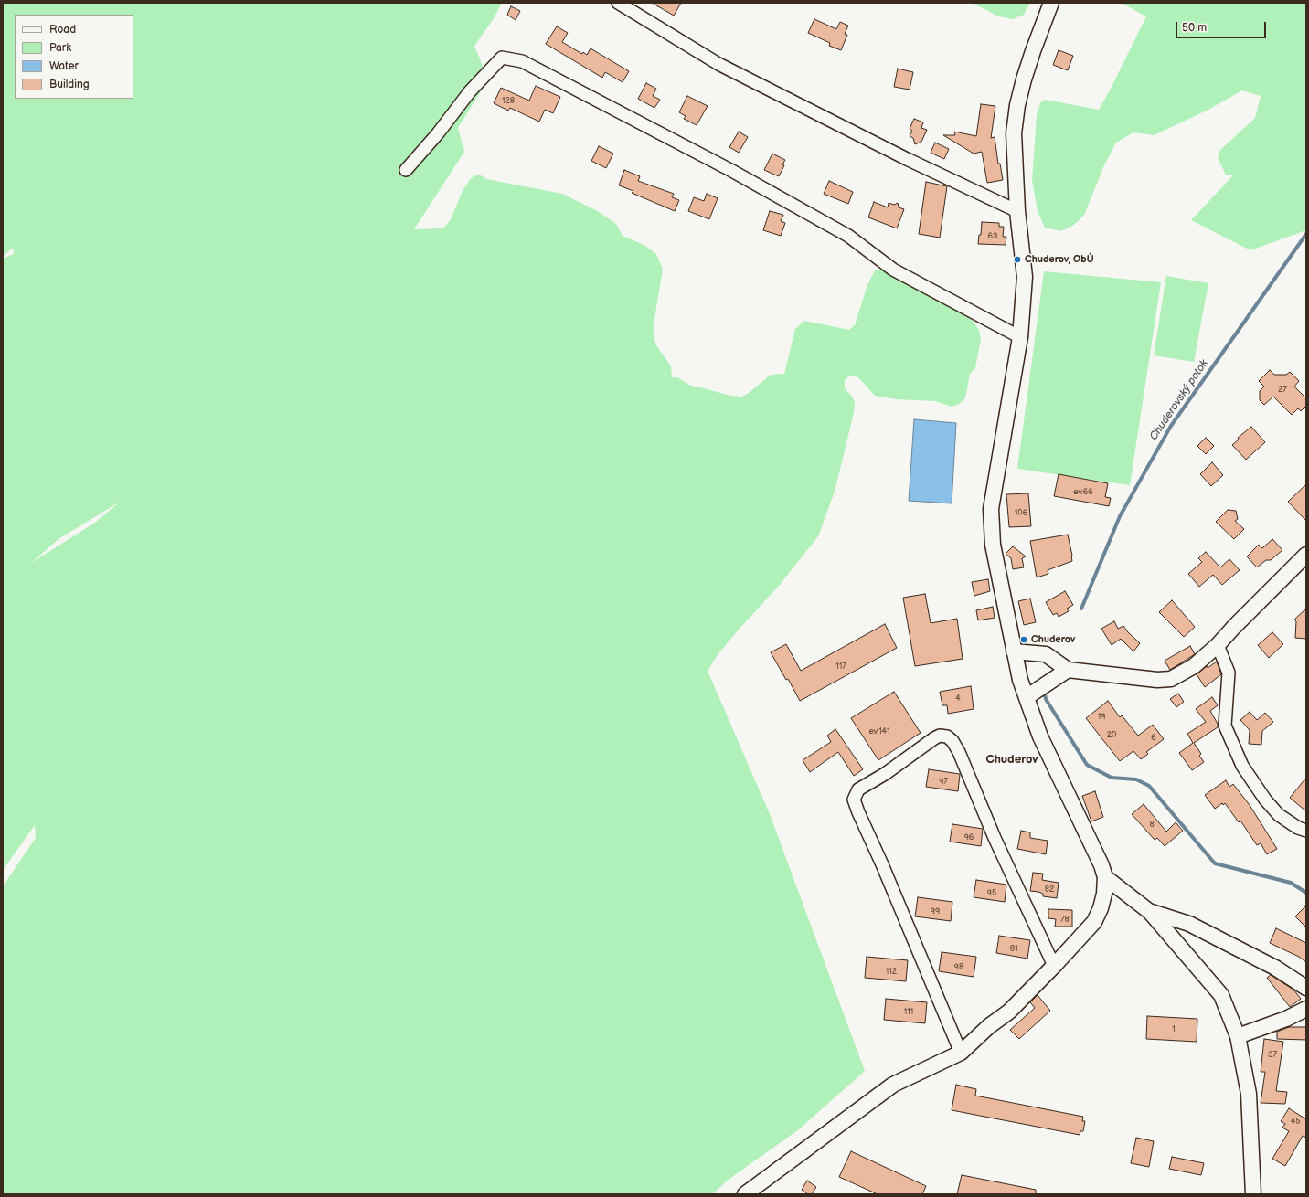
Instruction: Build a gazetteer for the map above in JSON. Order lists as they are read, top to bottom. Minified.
{"districts":["Chuderov"],"water":["Chuderovský potok"],"places":["Chuderov, ObÚ","Chuderov"],"house_numbers":["128","63","27","ev.66","106","117","4","19","ev.141","20","6","97","8","96","82","95","99","78","81","98","112","111","1","37","45"],"legend":["Road","Park","Water","Building"],"scale_bar":"50 m"}
